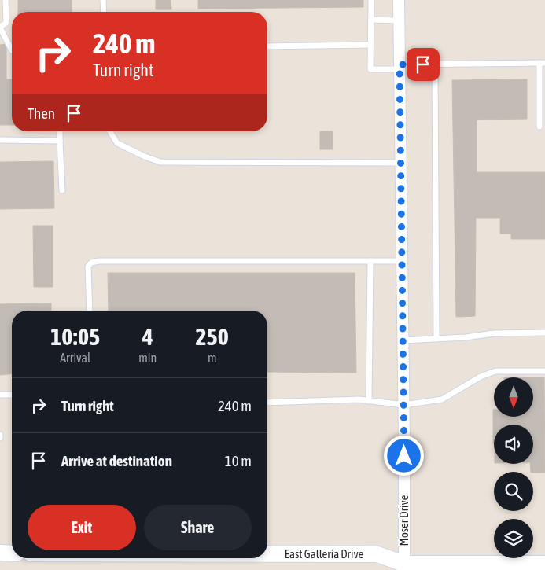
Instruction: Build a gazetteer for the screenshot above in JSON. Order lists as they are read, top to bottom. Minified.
{"streets":{"main road":["East Galleria Drive"],"street":["Moser Drive"]},"crossings":[["Moser Drive","East Galleria Drive"]],"north":"bottom","page":{"turn":["240 m","Turn right"],"then":"Then","eta":["10:05","Arrival","4","min","250","m"],"list":[{"name":"Turn right","value":"240 m"},{"name":"Arrive at destination","value":"10 m"}],"buttons":["Exit","Share"]}}
